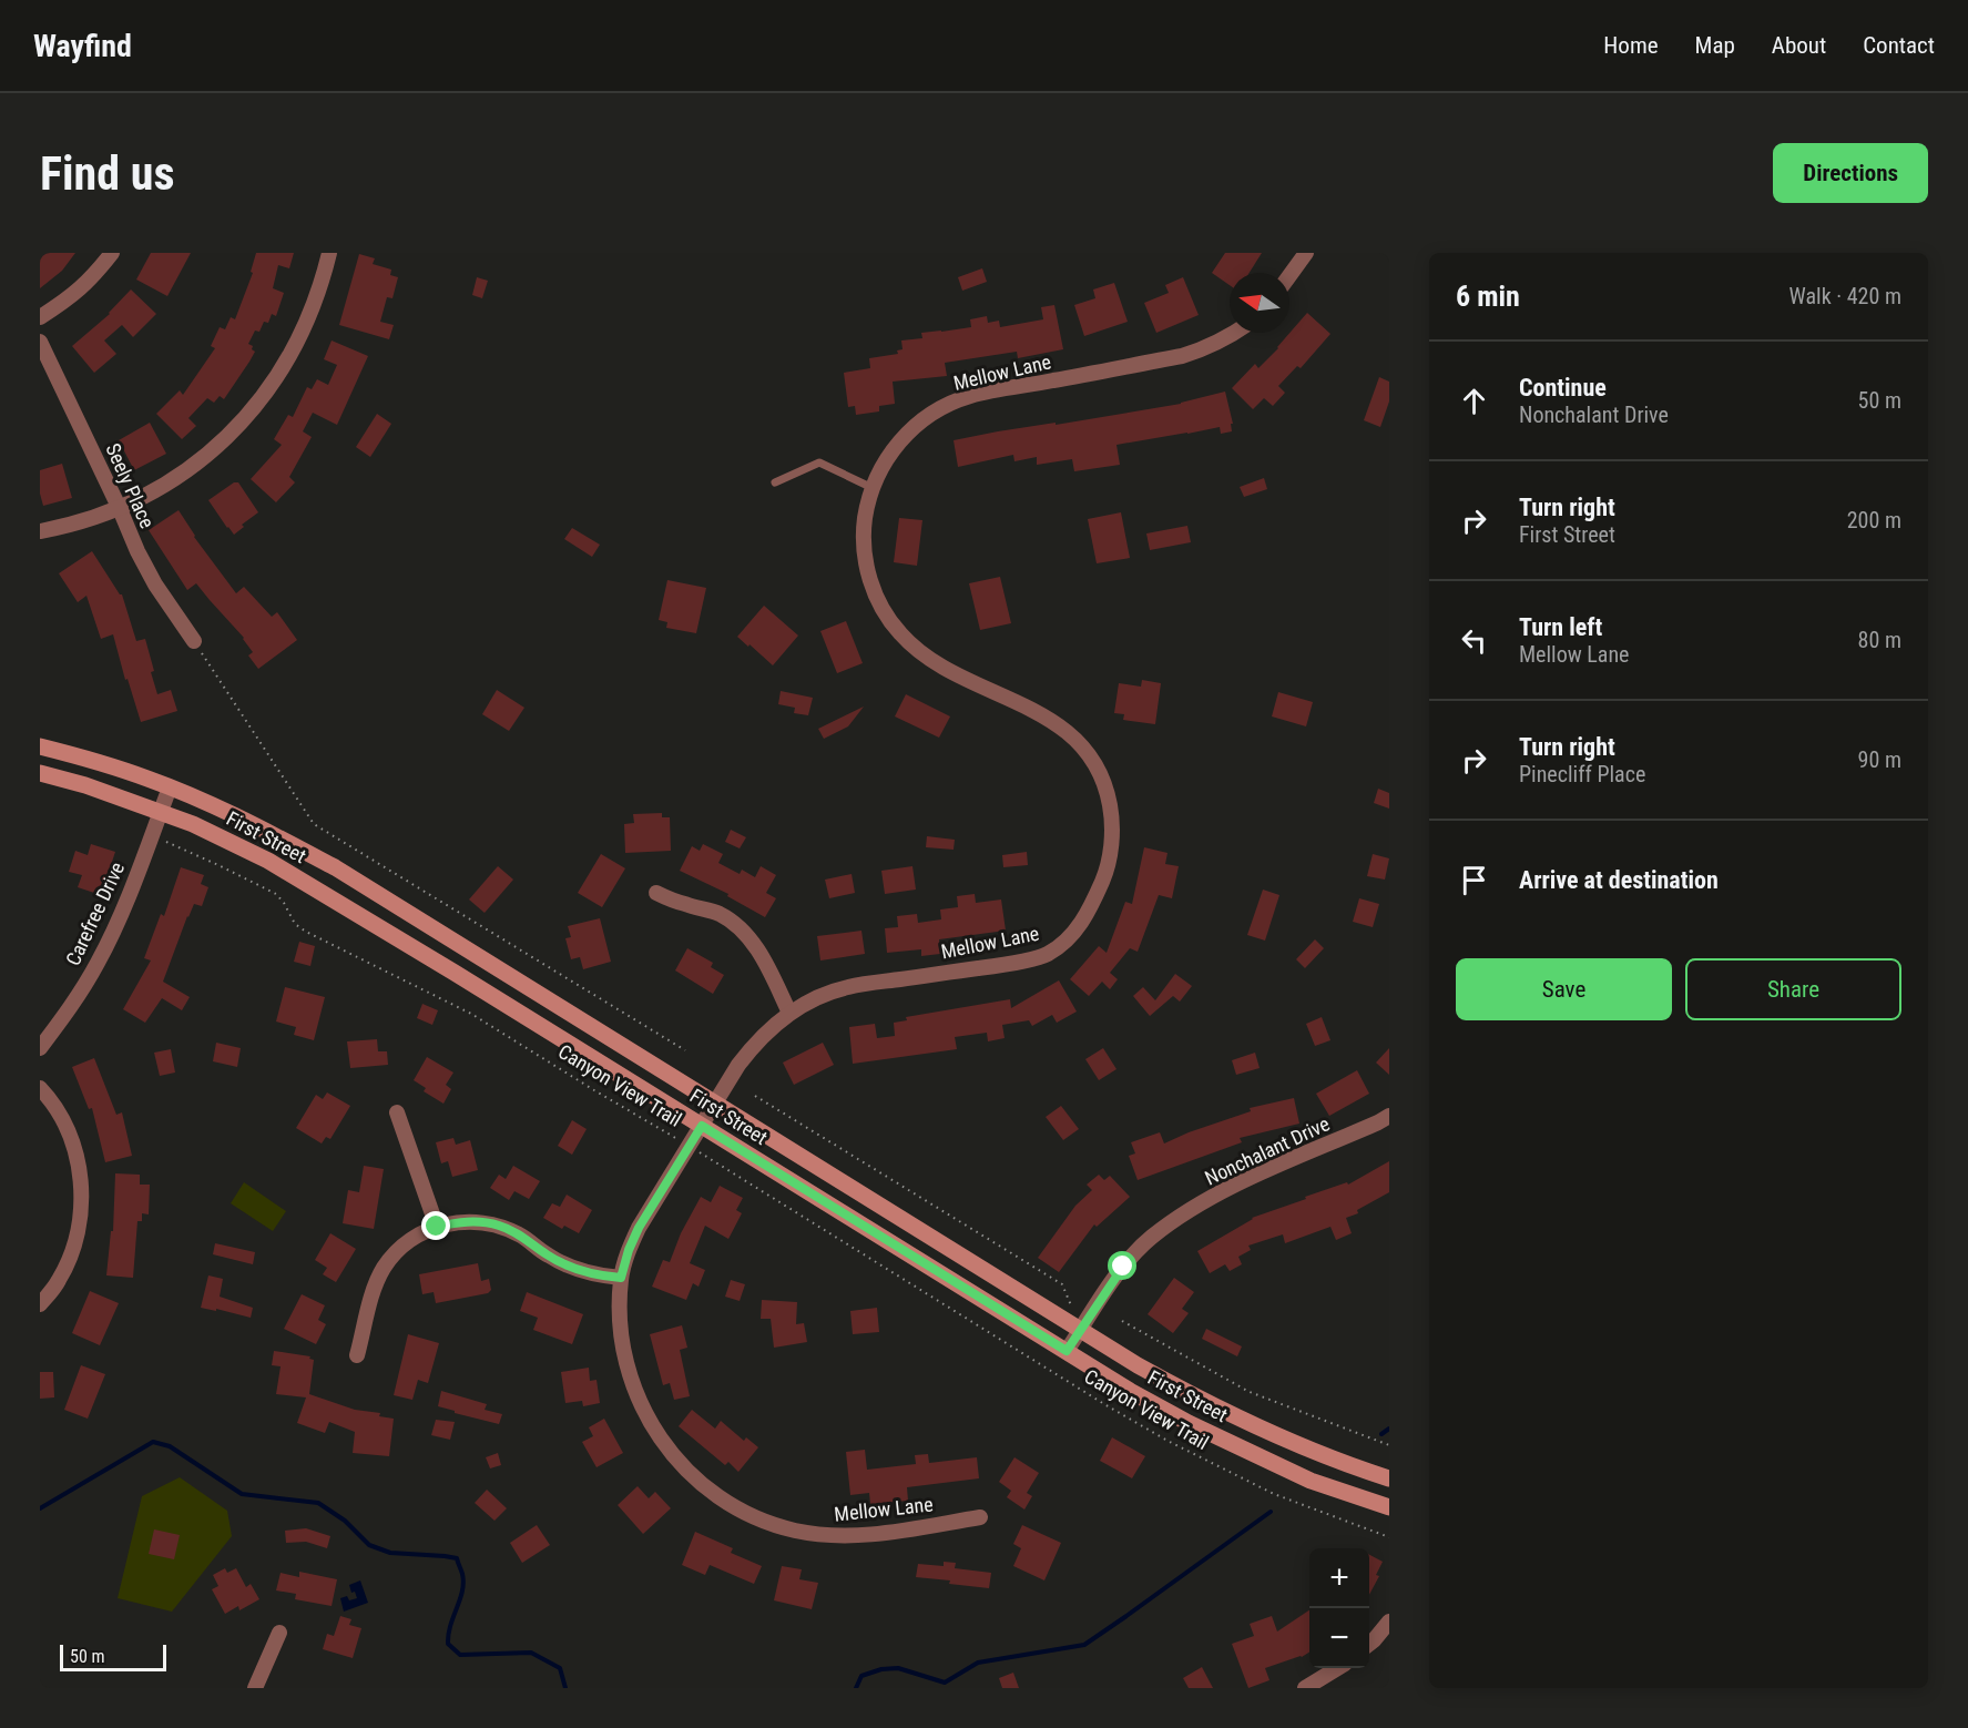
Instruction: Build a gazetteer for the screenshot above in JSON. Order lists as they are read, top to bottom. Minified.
{"streets":{"main road":["First Street"],"street":["Mellow Lane","Seely Place","Carefree Drive","Nonchalant Drive"],"path":["Canyon View Trail"]},"crossings":[["Mellow Lane","First Street"],["Mellow Lane","Canyon View Trail"],["First Street","Carefree Drive"],["First Street","Nonchalant Drive"],["Carefree Drive","Canyon View Trail"]],"scale_bar":"50 m","north":"left","page":{"header":"Wayfind","nav":["Home","Map","About","Contact"],"buttons":["Directions",["Save","Share"]],"title":"Find us","heading":["6 min","Walk · 420 m"],"list":[["Continue","Nonchalant Drive","50 m"],["Turn right","First Street","200 m"],["Turn left","Mellow Lane","80 m"],["Turn right","Pinecliff Place","90 m"],"Arrive at destination"],"map_buttons":["+","−"],"scale":"50 m"}}
